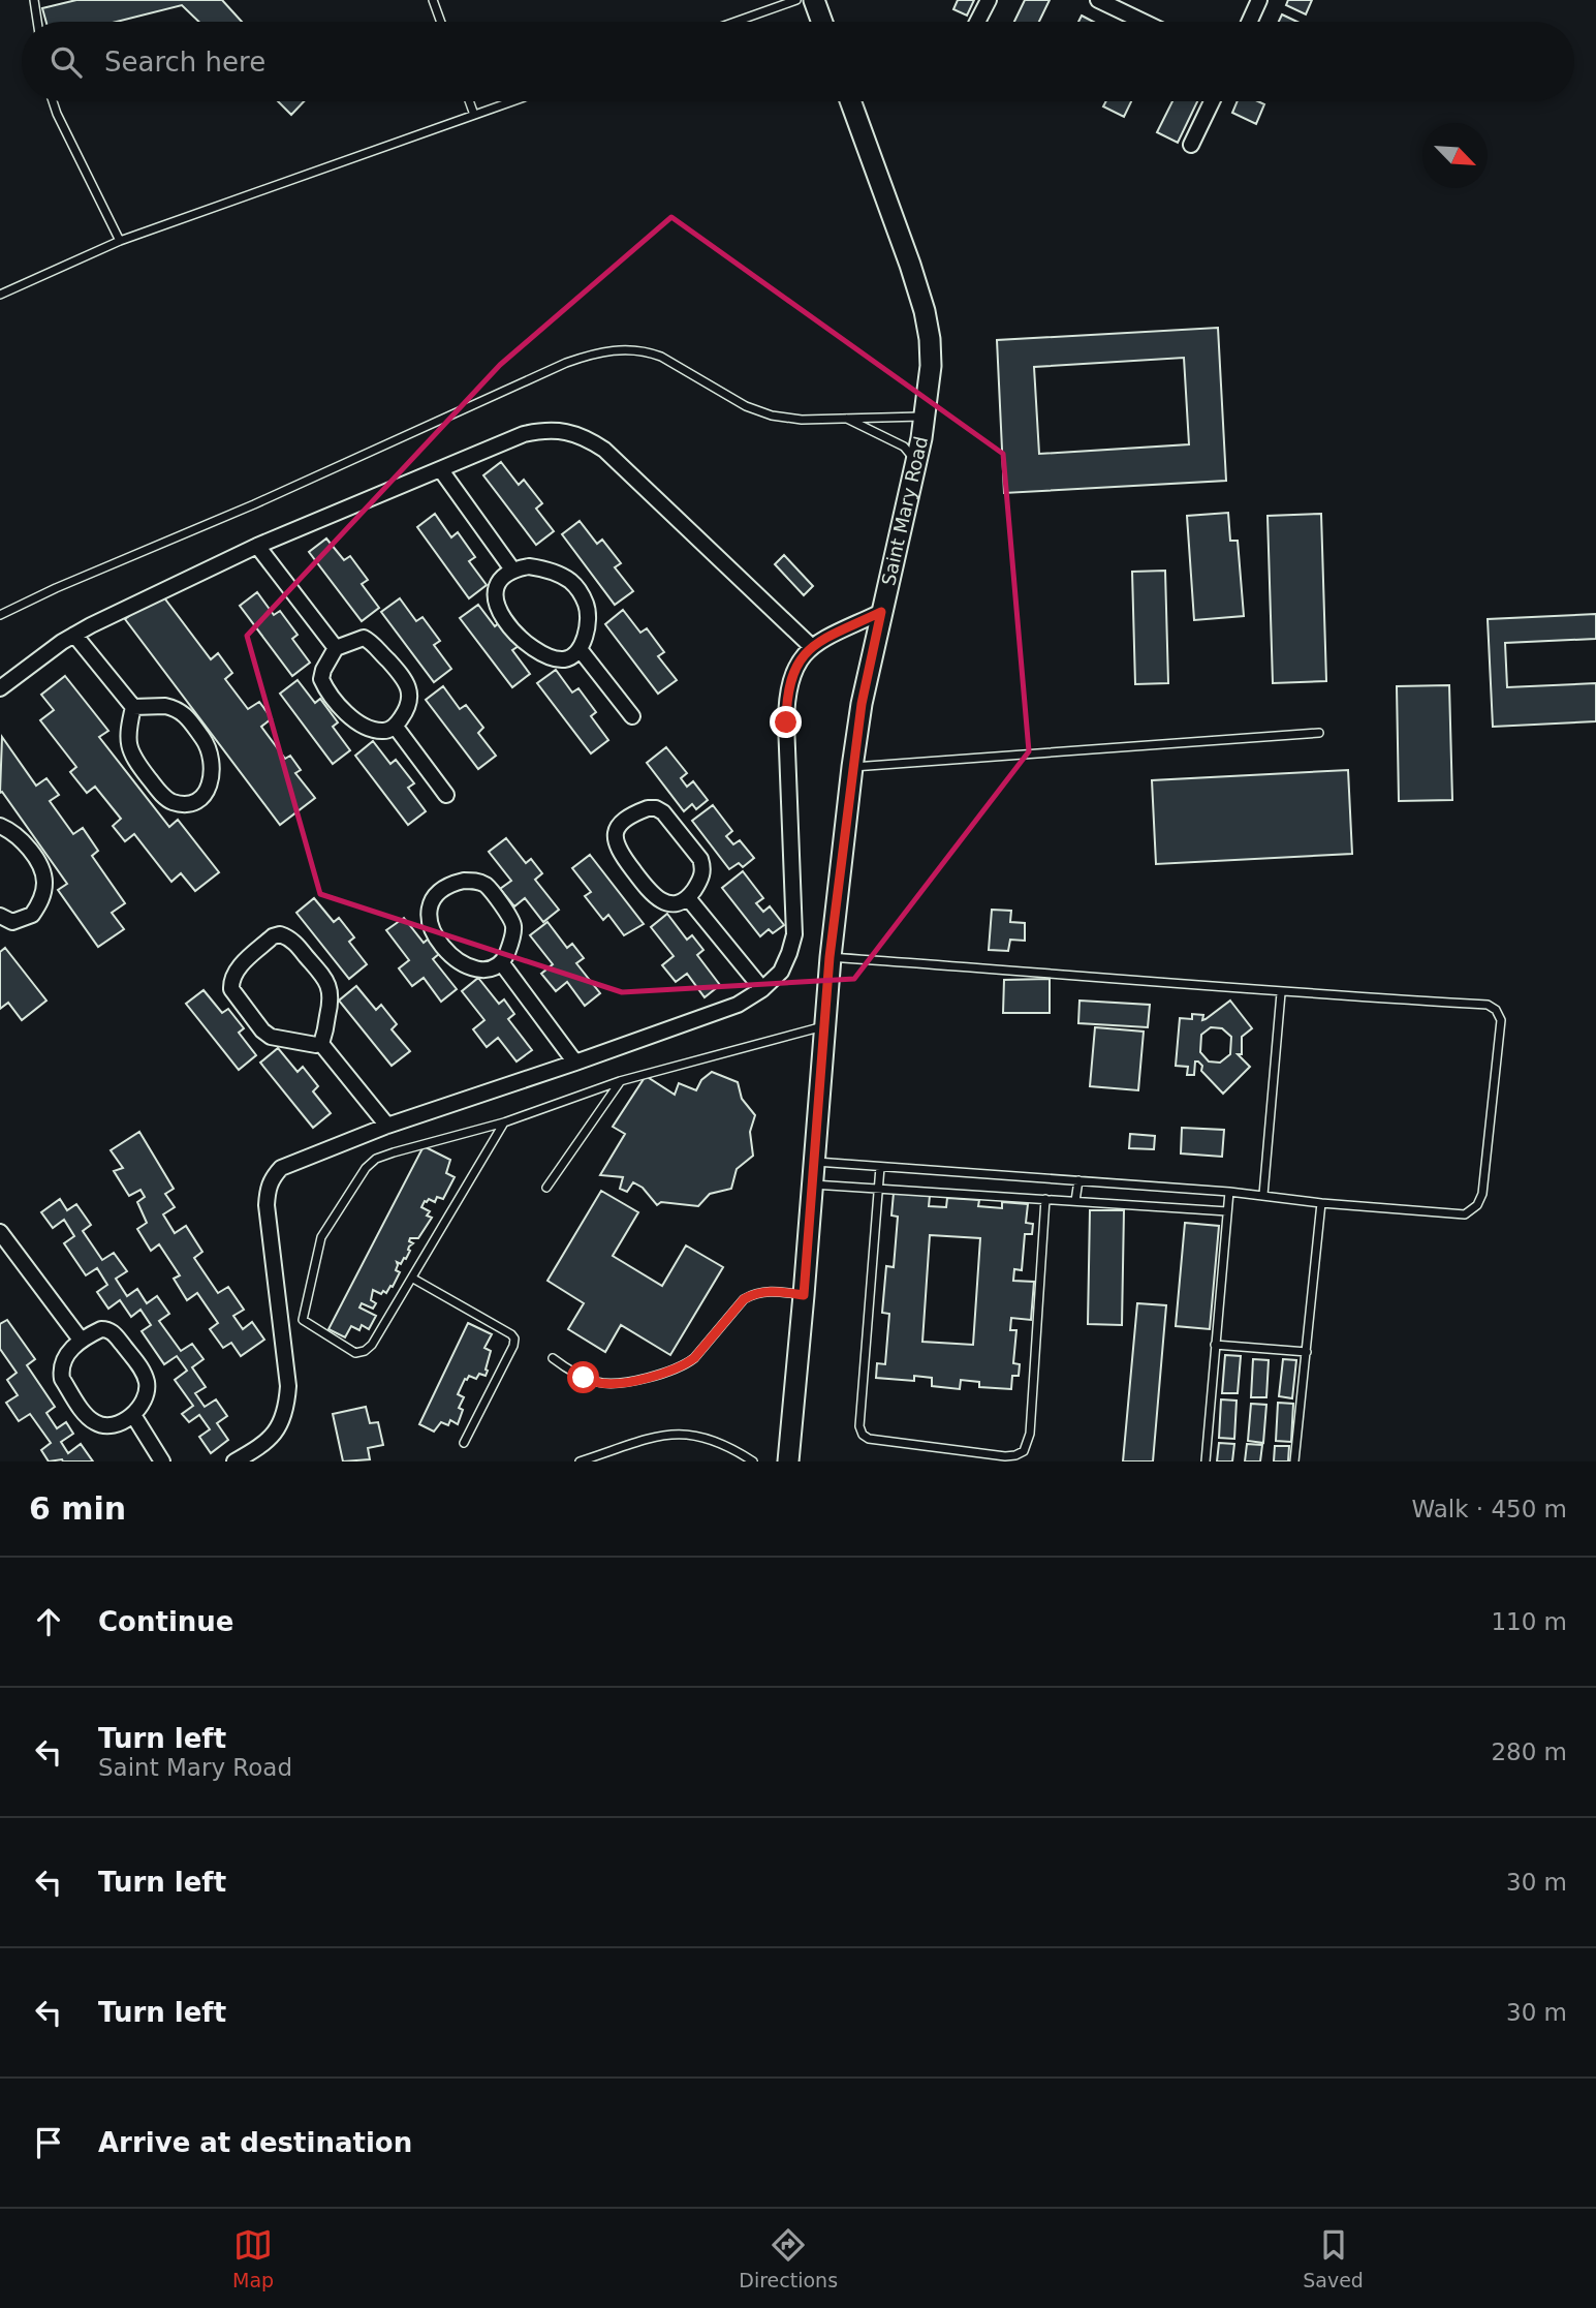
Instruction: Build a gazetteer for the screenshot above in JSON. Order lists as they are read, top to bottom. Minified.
{"streets":{"street":["Saint Mary Road"]},"north":"bottom right","page":{"search":"Search here","heading":["6 min","Walk · 450 m"],"list":[["Continue","110 m"],["Turn left","Saint Mary Road","280 m"],["Turn left","30 m"],["Turn left","30 m"],"Arrive at destination"],"nav":["Map","Directions","Saved"]}}
